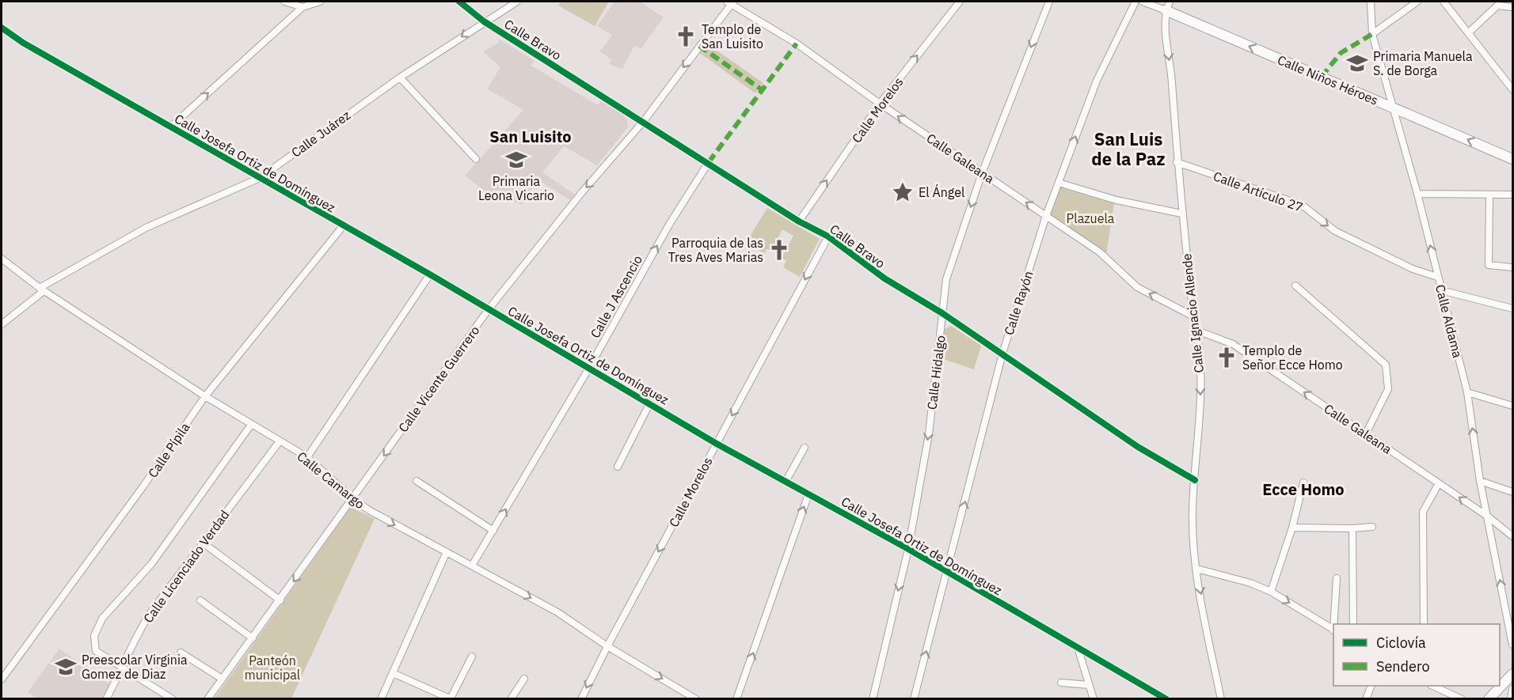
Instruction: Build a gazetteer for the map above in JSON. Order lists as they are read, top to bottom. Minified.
{"streets":{"street":["Calle Bravo","Calle Niños Héroes","Calle Morelos","Calle Juárez","Calle Galeana","Calle Josefa Ortiz de Domínguez","Calle Artículo 27","Calle J Ascencio","Calle Rayón","Calle Ignacio Allende","Calle Aldama","Calle Hidalgo","Calle Vicente Guerrero","Calle Pípila","Calle Camargo","Calle Licenciado Verdad"]},"crossings":[["Calle Bravo","Calle Morelos"],["Calle Bravo","Calle Juárez"],["Calle Bravo","Calle J Ascencio"],["Calle Bravo","Calle Rayón"],["Calle Bravo","Calle Ignacio Allende"],["Calle Bravo","Calle Hidalgo"],["Calle Bravo","Calle Vicente Guerrero"],["Calle Niños Héroes","Calle Ignacio Allende"],["Calle Niños Héroes","Calle Aldama"],["Calle Morelos","Calle Galeana"],["Calle Morelos","Calle Josefa Ortiz de Domínguez"],["Calle Morelos","Calle Camargo"],["Calle Juárez","Calle Josefa Ortiz de Domínguez"],["Calle Juárez","Calle Camargo"],["Calle Galeana","Calle Rayón"],["Calle Galeana","Calle Ignacio Allende"],["Calle Galeana","Calle Aldama"],["Calle Galeana","Calle Hidalgo"],["Calle Galeana","Calle Vicente Guerrero"],["Calle Josefa Ortiz de Domínguez","Calle J Ascencio"],["Calle Josefa Ortiz de Domínguez","Calle Rayón"],["Calle Josefa Ortiz de Domínguez","Calle Hidalgo"],["Calle Josefa Ortiz de Domínguez","Calle Vicente Guerrero"],["Calle Josefa Ortiz de Domínguez","Calle Pípila"],["Calle Artículo 27","Calle Ignacio Allende"],["Calle Artículo 27","Calle Aldama"],["Calle J Ascencio","Calle Camargo"],["Calle Vicente Guerrero","Calle Camargo"],["Calle Pípila","Calle Camargo"],["Calle Camargo","Calle Licenciado Verdad"]],"one_way":["Calle Niños Héroes","Calle Galeana","Calle Artículo 27","Calle J Ascencio","Calle Rayón","Calle Ignacio Allende","Calle Aldama","Calle Hidalgo","Calle Vicente Guerrero","Calle Camargo"],"districts":["San Luisito","San Luis de la Paz","Ecce Homo"],"parks":["Plazuela","Panteón municipal"],"places":{"church":["Templo de San Luisito","Parroquia de las Tres Aves Marias","Templo de Señor Ecce Homo"],"school or university":["Primaria Manuela S. de Borga","Primaria Leona Vicario","Preescolar Virginia Gomez de Diaz"],"place":["El Ángel"]},"legend":["Ciclovía","Sendero"]}
